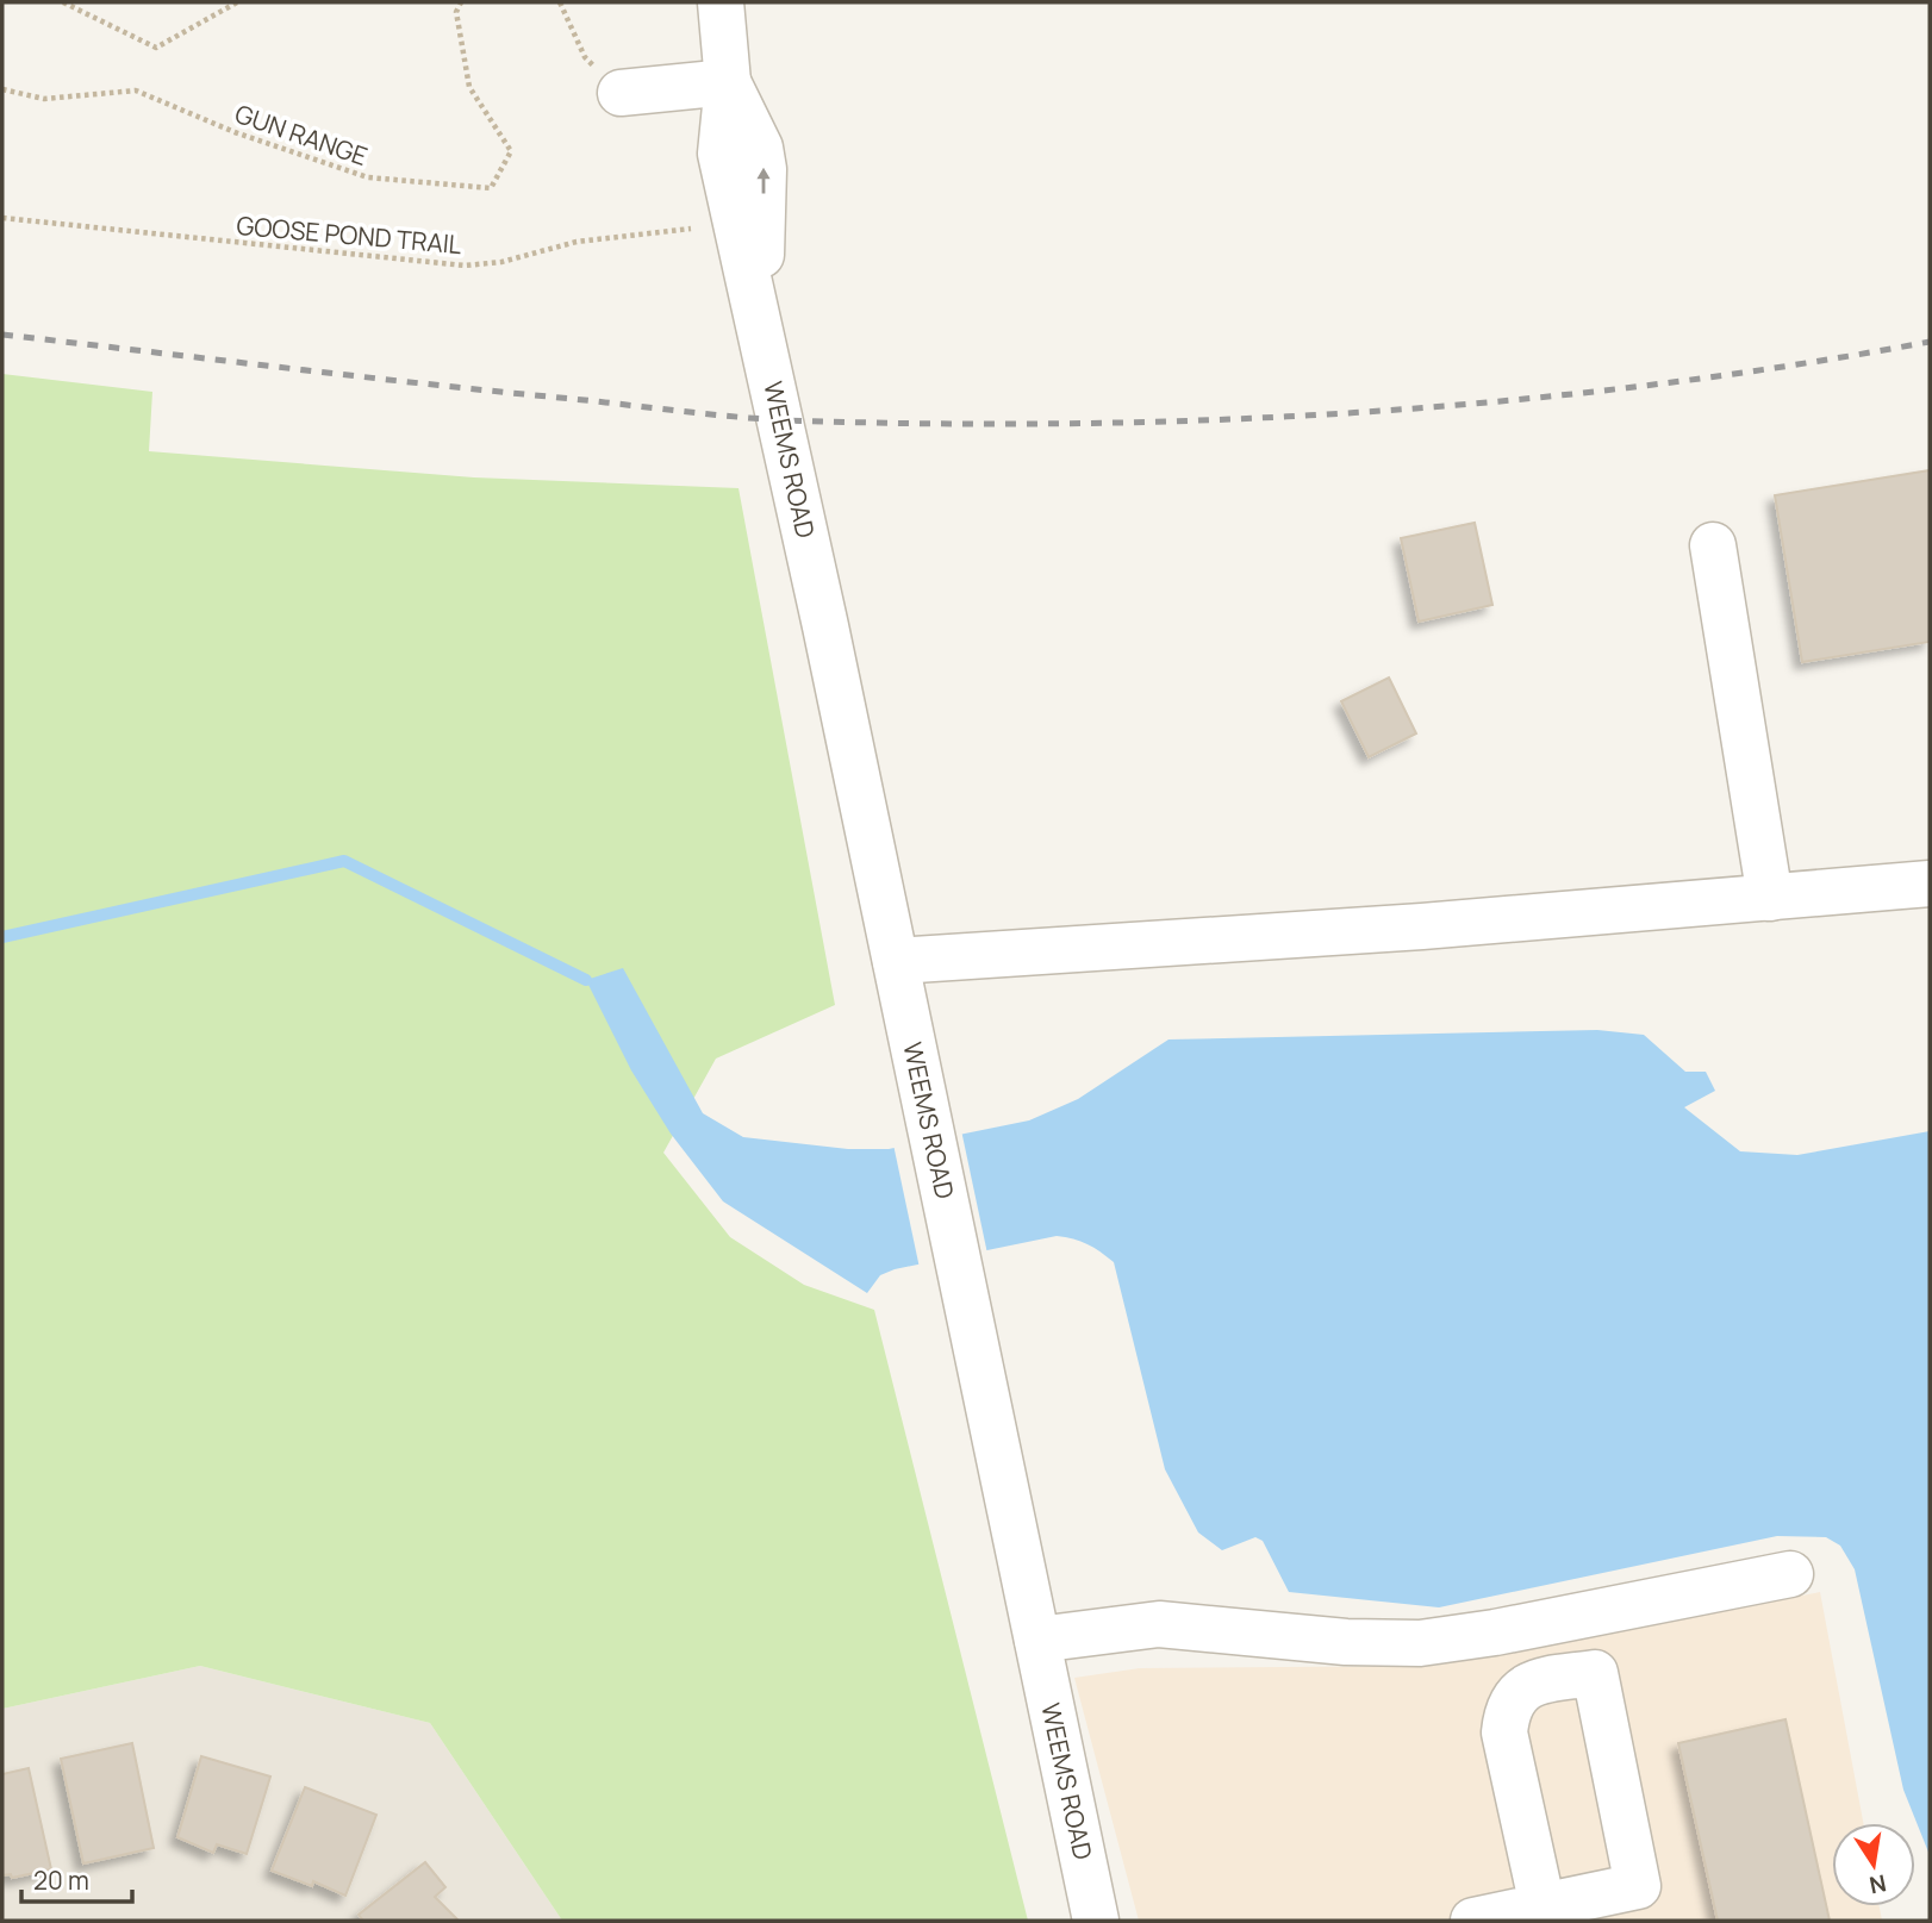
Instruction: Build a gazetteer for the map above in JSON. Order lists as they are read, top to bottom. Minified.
{"streets":{"street":["WEEMS ROAD"],"path":["GUN RANGE","GOOSE POND TRAIL"]},"scale_bar":"20 m","north":"bottom"}
